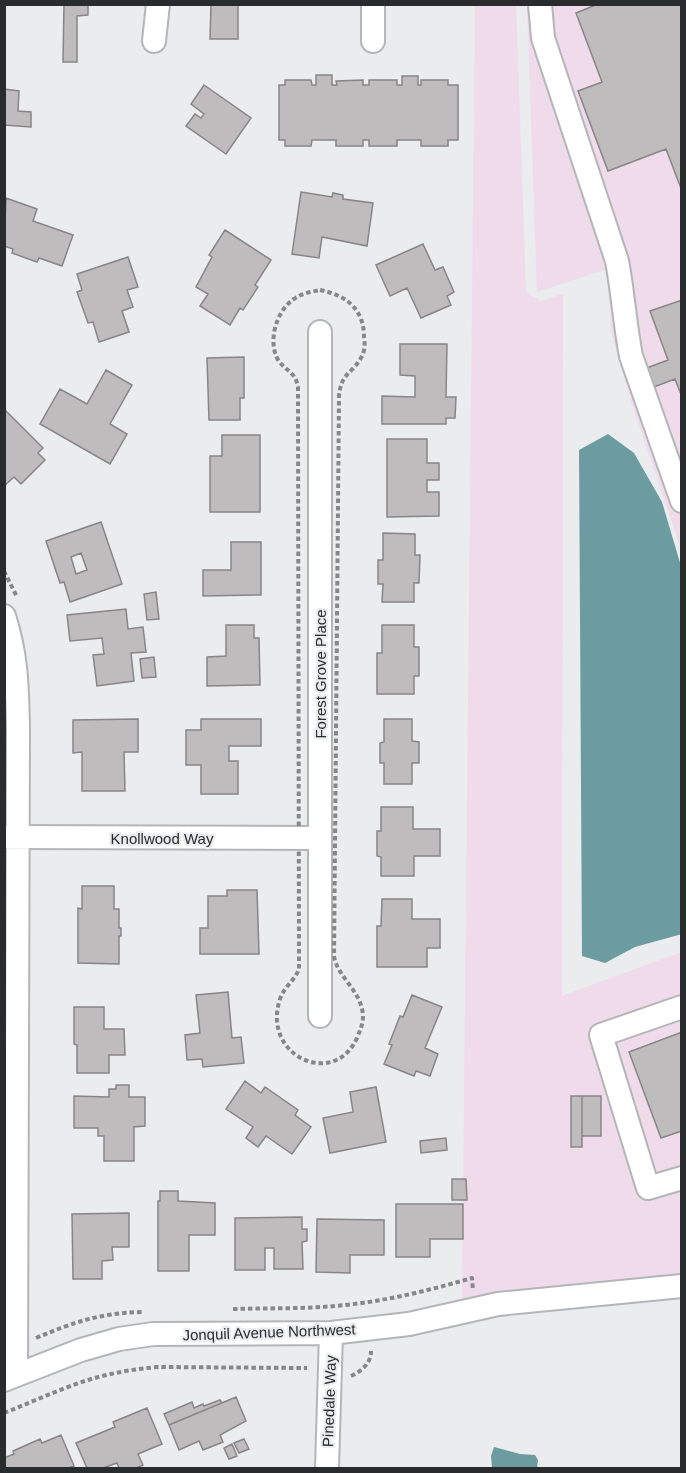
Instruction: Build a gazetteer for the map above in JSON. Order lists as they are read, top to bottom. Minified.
{"streets":{"street":["Forest Grove Place","Knollwood Way","Jonquil Avenue Northwest","Pinedale Way"]},"crossings":[["Forest Grove Place","Knollwood Way"],["Jonquil Avenue Northwest","Pinedale Way"]]}
